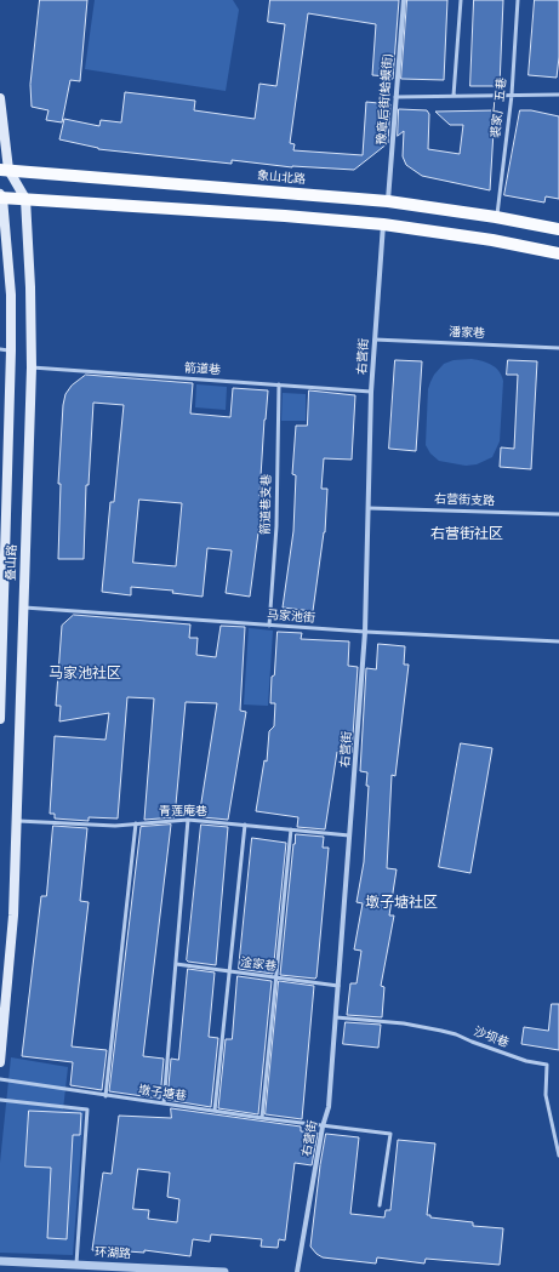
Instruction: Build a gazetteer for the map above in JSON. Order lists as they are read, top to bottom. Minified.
{"streets":{"main road":["象山北路","叠山路"],"street":["豫章后街(蛤蟆街)","右营街","环湖路"],"lane":["裘家厂五巷","潘家巷","箭道巷","右营街支路","箭道巷支巷","马家池街","青莲庵巷","淦家巷","沙坝巷","墩子塘巷"]},"crossings":[["豫章后街(蛤蟆街)","象山北路"],["裘家厂五巷","象山北路"],["象山北路","叠山路"],["潘家巷","右营街"],["右营街","箭道巷"],["右营街","右营街支路"],["右营街","马家池街"],["右营街","青莲庵巷"],["右营街","淦家巷"],["右营街","沙坝巷"],["右营街","墩子塘巷"],["箭道巷","箭道巷支巷"],["箭道巷","叠山路"],["箭道巷支巷","马家池街"],["叠山路","马家池街"],["叠山路","青莲庵巷"]],"districts":["右营街社区","马家池社区","墩子塘社区"]}
